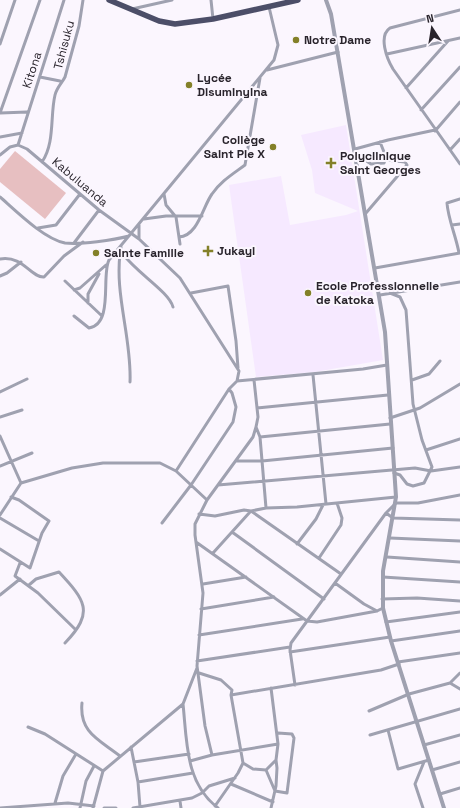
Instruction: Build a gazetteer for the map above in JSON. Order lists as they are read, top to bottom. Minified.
{"streets":{"street":["Tshisuku","Kitona","Kabuluanda"]},"crossings":[["Tshisuku","Kabuluanda"],["Kitona","Kabuluanda"]],"places":{"other":["Notre Dame","Lycée Disuminyina","Collège Saint Pie X","Sainte Famille","Ecole Professionnelle de Katoka"],"health":["Polyclinique Saint Georges","Jukayi"]},"north":"top"}
